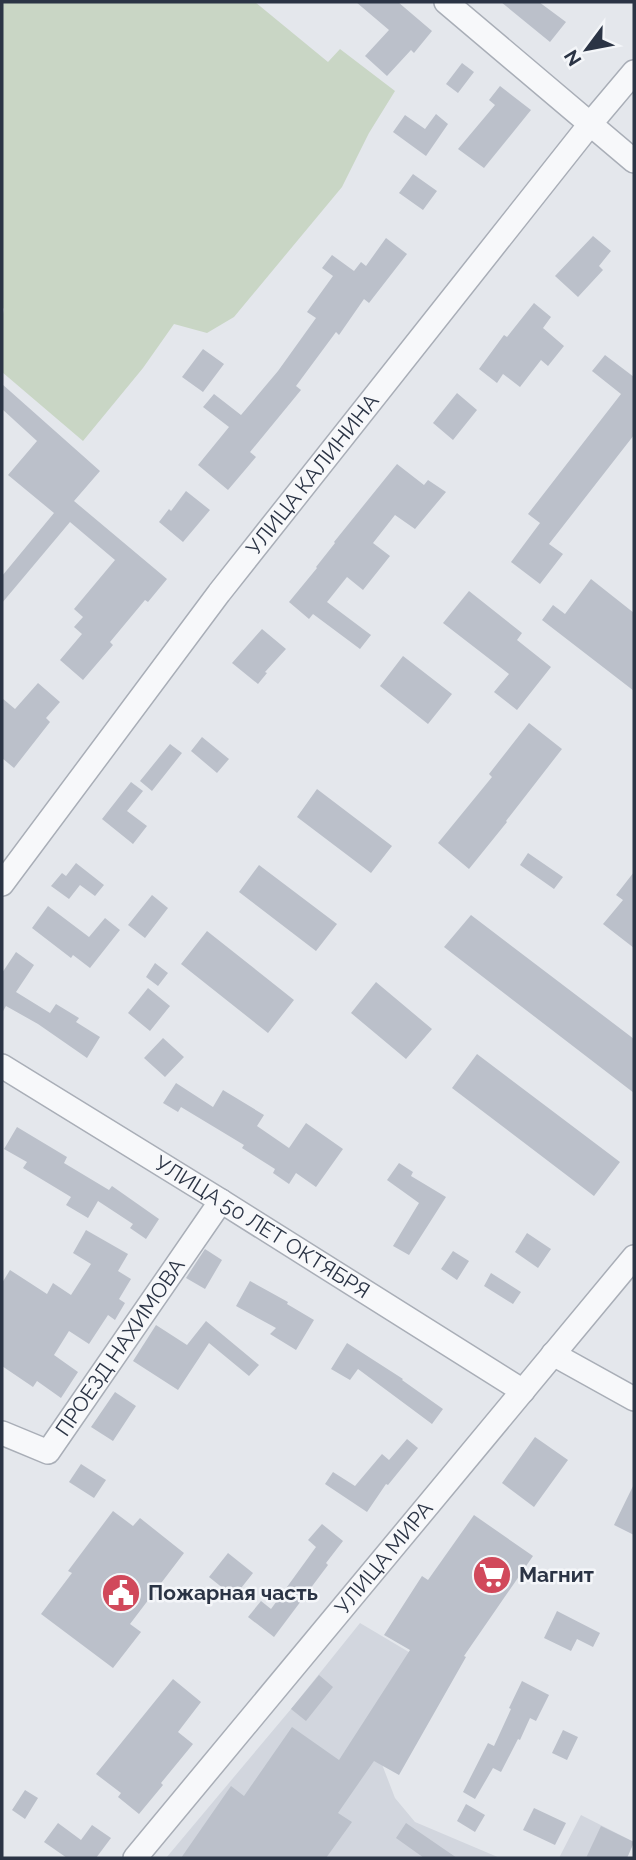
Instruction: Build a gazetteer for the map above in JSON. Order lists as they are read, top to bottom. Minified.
{"streets":{"street":["УЛИЦА КАЛИНИНА","УЛИЦА 50 ЛЕТ ОКТЯБРЯ","ПРОЕЗД НАХИМОВА","УЛИЦА МИРА"]},"crossings":[["УЛИЦА 50 ЛЕТ ОКТЯБРЯ","ПРОЕЗД НАХИМОВА"],["УЛИЦА 50 ЛЕТ ОКТЯБРЯ","УЛИЦА МИРА"]],"places":{"supermarket":["Магнит"],"public building":["Пожарная часть"]},"north":"bottom left"}
